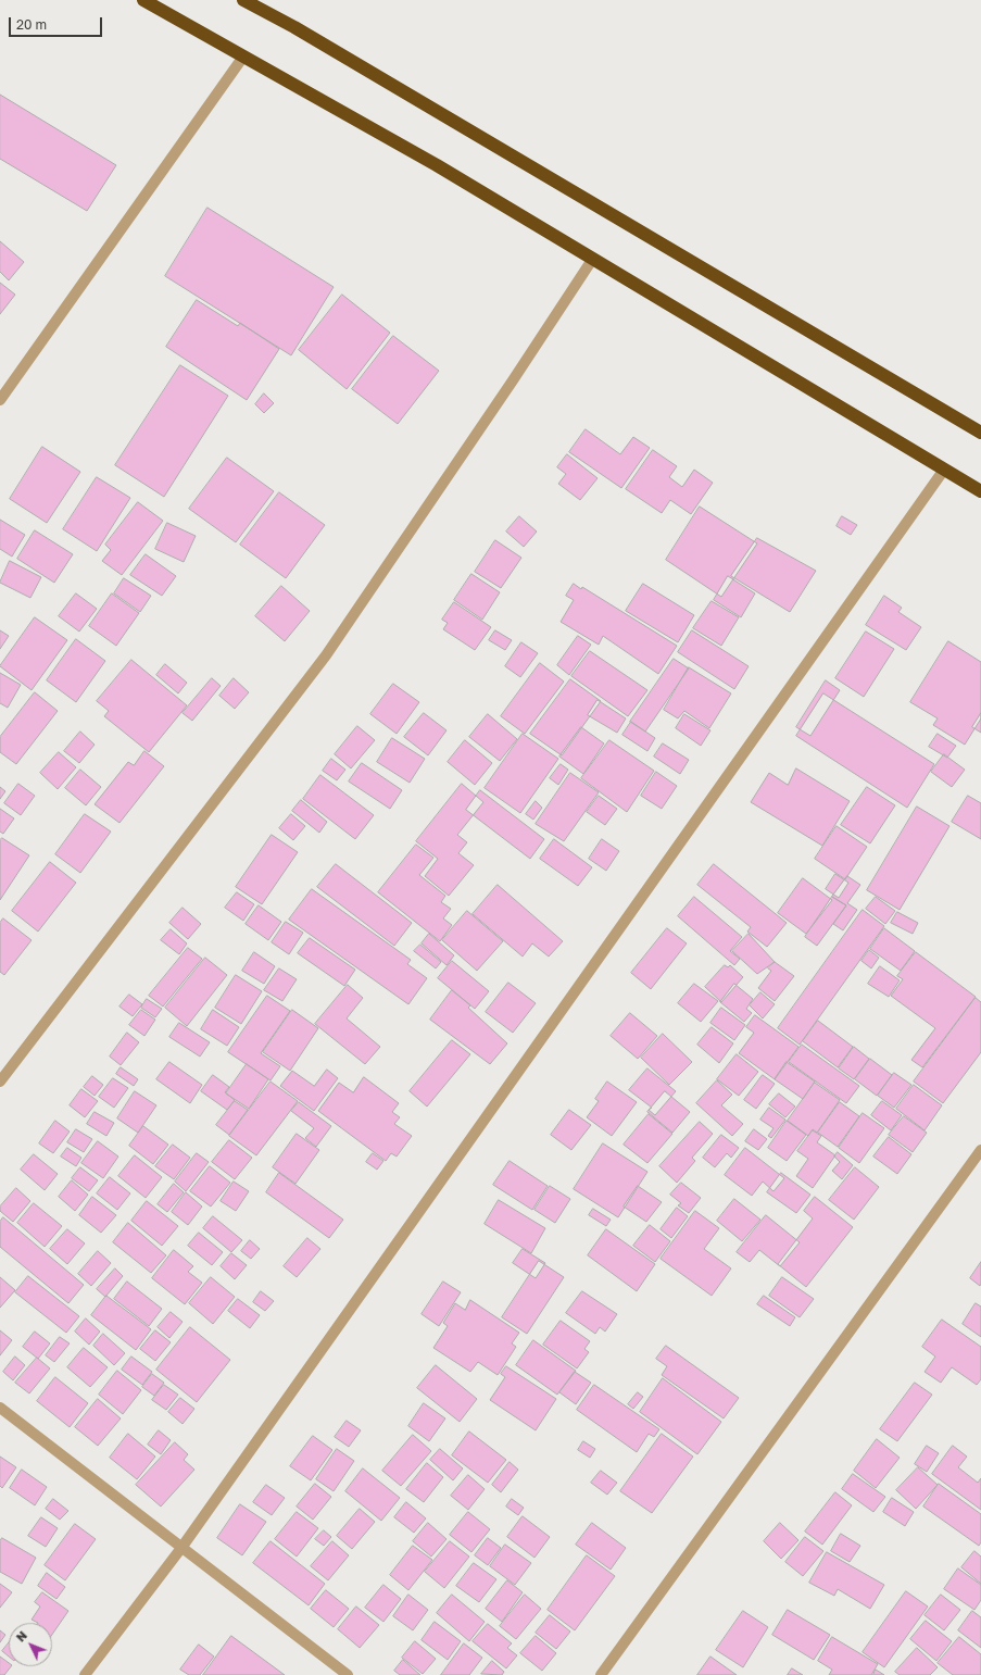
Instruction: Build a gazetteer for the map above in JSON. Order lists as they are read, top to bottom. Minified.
{"scale_bar":"20 m","north":"top left"}
